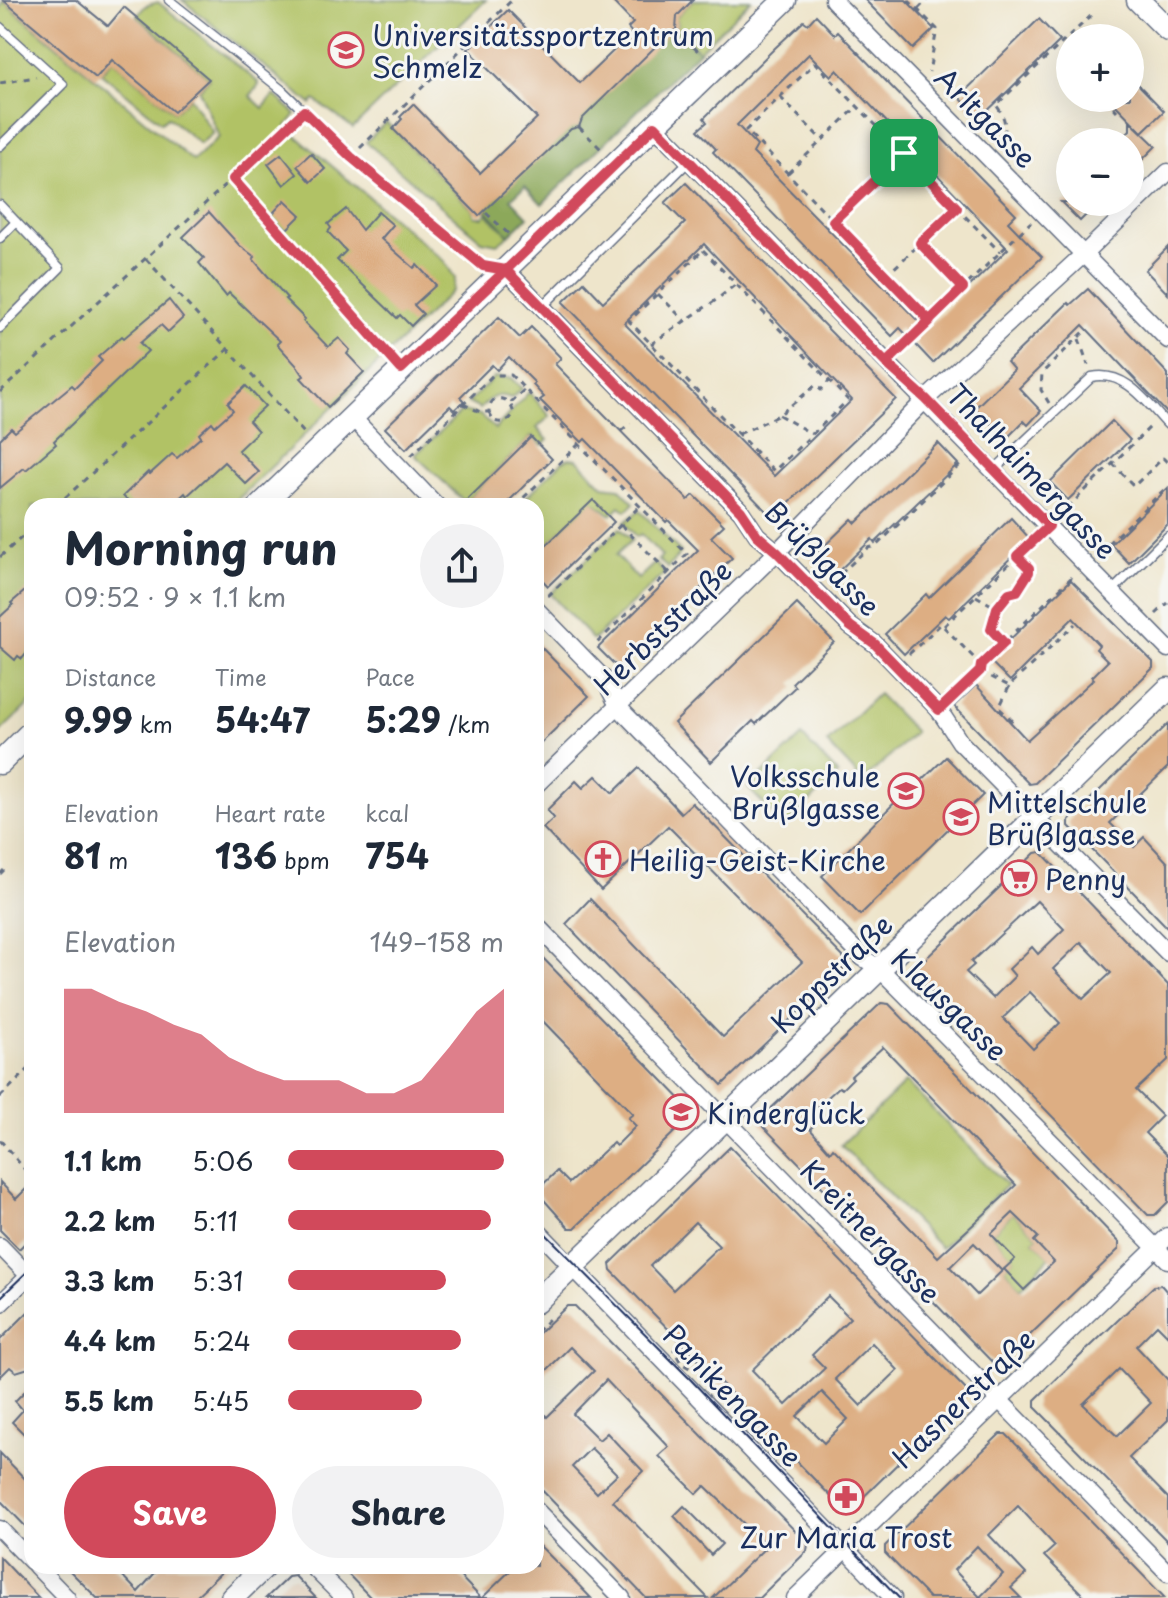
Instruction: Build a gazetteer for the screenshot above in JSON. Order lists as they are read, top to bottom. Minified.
{"streets":{"main road":["Koppstraße"],"street":["Arltgasse","Thalhaimergasse","Brüßlgasse","Herbststraße","Klausgasse","Kreitnergasse","Panikengasse","Hasnerstraße"]},"crossings":[["Arltgasse","Herbststraße"],["Thalhaimergasse","Herbststraße"],["Brüßlgasse","Herbststraße"],["Brüßlgasse","Koppstraße"],["Herbststraße","Klausgasse"],["Koppstraße","Klausgasse"],["Koppstraße","Kreitnergasse"],["Koppstraße","Panikengasse"],["Klausgasse","Hasnerstraße"],["Kreitnergasse","Hasnerstraße"],["Panikengasse","Hasnerstraße"]],"places":{"school or university":["Universitätssportzentrum Schmelz","Volksschule Brüßlgasse","Mittelschule Brüßlgasse","Kinderglück"],"church":["Heilig-Geist-Kirche"],"supermarket":["Penny"],"pharmacy":["Zur Maria Trost"]},"page":{"map_buttons":["+","−"],"heading":["Morning run","09:52 · 9 × 1.1 km"],"stats":[["Distance","9.99 km"],["Time","54:47"],["Pace","5:29 /km"],["Elevation","81 m"],["Heart rate","136 bpm"],["kcal","754"]],"chart":["Elevation","149–158 m"],"list":[{"name":"1.1 km","note":"5:06"},{"name":"2.2 km","note":"5:11"},{"name":"3.3 km","note":"5:31"},{"name":"4.4 km","note":"5:24"},{"name":"5.5 km","note":"5:45"}],"buttons":["Save","Share"]}}
